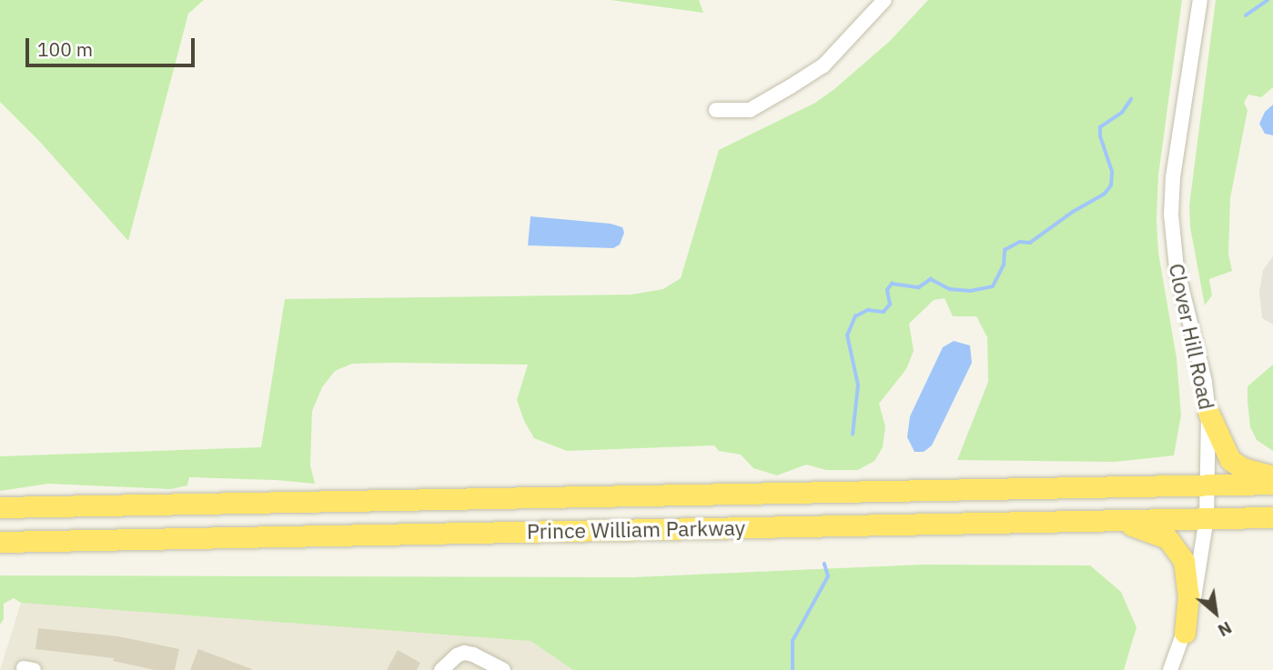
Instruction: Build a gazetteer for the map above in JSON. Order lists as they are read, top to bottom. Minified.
{"streets":{"highway":["Prince William Parkway"],"street":["Clover Hill Road"]},"crossings":[["Clover Hill Road","Prince William Parkway"]],"scale_bar":"100 m","north":"bottom right"}
